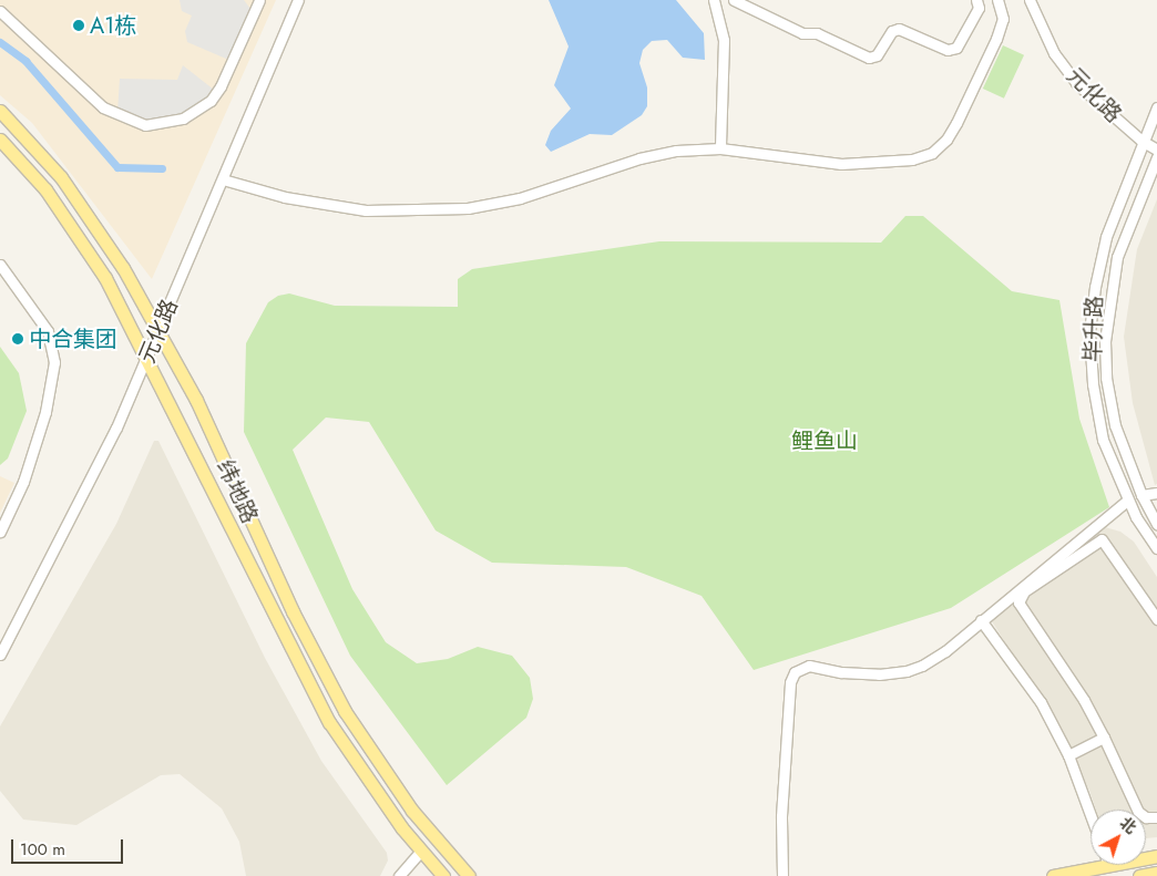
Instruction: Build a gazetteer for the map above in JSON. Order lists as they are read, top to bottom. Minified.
{"streets":{"main road":["纬地路"],"street":["元化路","毕升路"]},"crossings":[["元化路","毕升路"],["元化路","纬地路"]],"parks":["鲤鱼山"],"places":["A1栋","中合集团"],"scale_bar":"100 m","north":"top right"}
